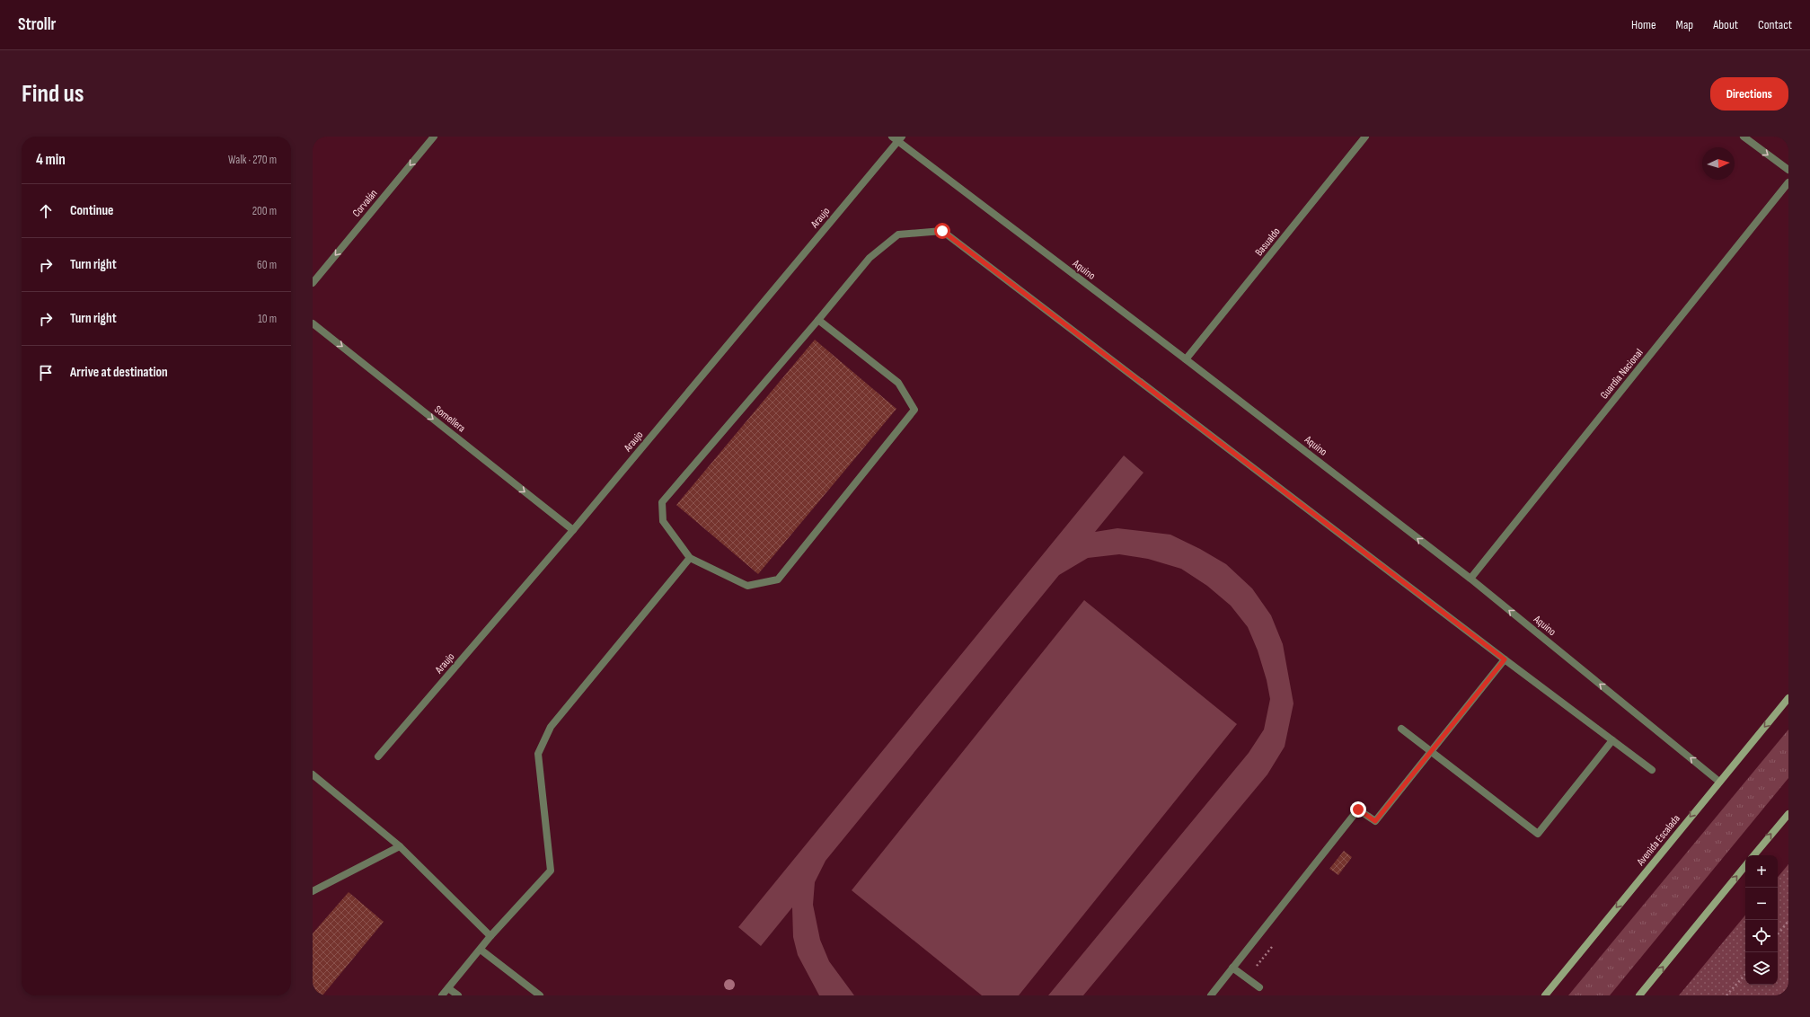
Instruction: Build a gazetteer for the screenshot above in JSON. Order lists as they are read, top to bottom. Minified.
{"streets":{"main road":["Avenida Escalada"],"street":["Corvalán","Araujo","Basualdo","Aquino","Guardia Nacional","Somellera"]},"crossings":[["Araujo","Aquino"],["Araujo","Somellera"],["Basualdo","Aquino"],["Aquino","Guardia Nacional"],["Aquino","Avenida Escalada"]],"one_way":["Corvalán","Aquino","Somellera","Avenida Escalada"],"north":"right","page":{"header":"Strollr","nav":["Home","Map","About","Contact"],"buttons":"Directions","title":"Find us","heading":["4 min","Walk · 270 m"],"list":[["Continue","200 m"],["Turn right","60 m"],["Turn right","10 m"],"Arrive at destination"],"map_buttons":["+","−"]}}
